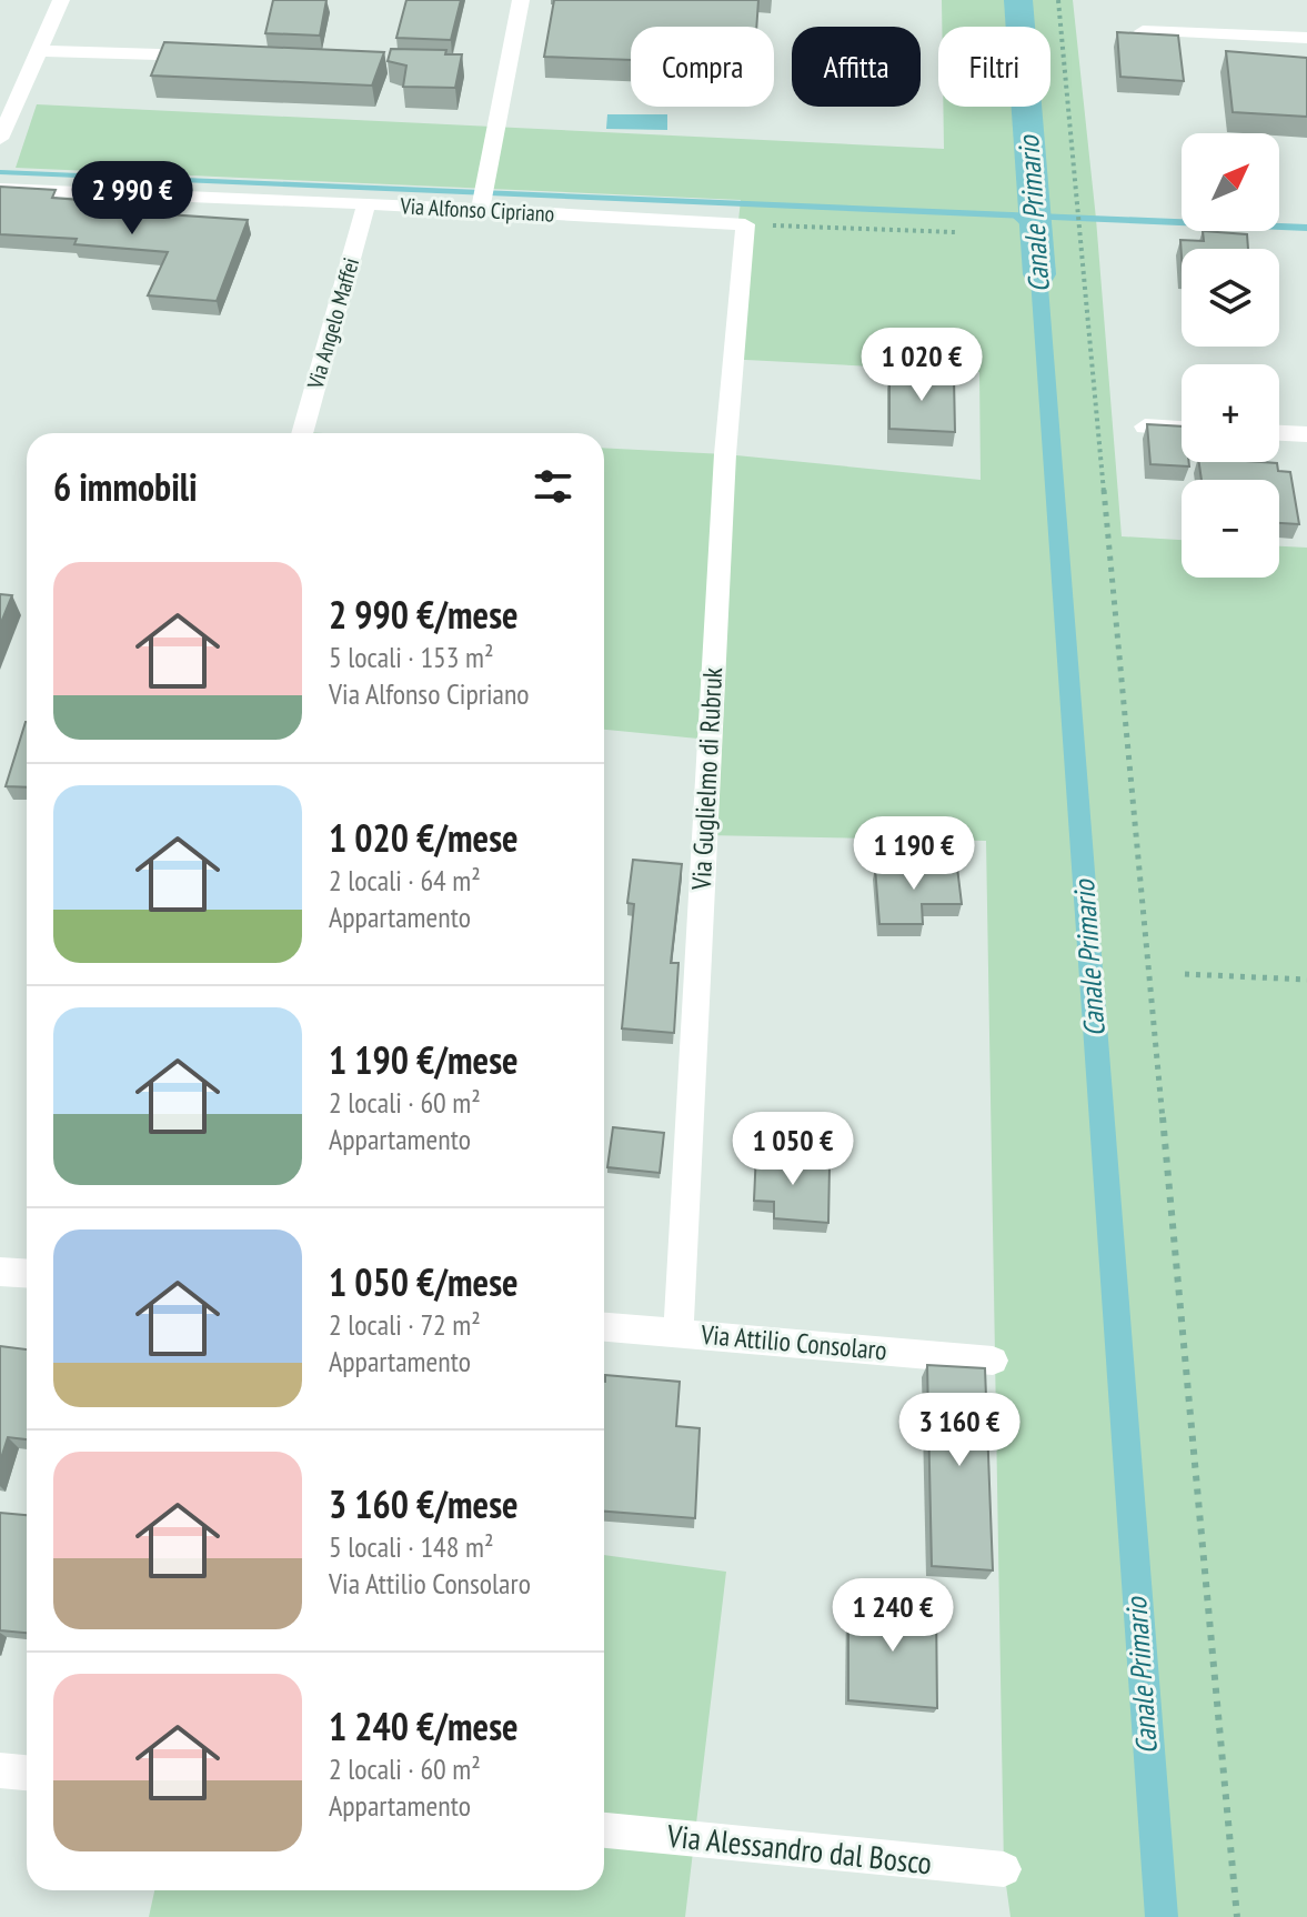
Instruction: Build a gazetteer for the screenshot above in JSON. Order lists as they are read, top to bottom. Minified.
{"streets":{"street":["Via Alfonso Cipriano","Via Angelo Maffei","Via Guglielmo di Rubruk","Via Attilio Consolaro","Via Alessandro dal Bosco"]},"crossings":[["Via Alfonso Cipriano","Via Angelo Maffei"],["Via Alfonso Cipriano","Via Guglielmo di Rubruk"],["Via Guglielmo di Rubruk","Via Attilio Consolaro"]],"water":["Canale Primario"],"north":"top right","page":{"chip":["Compra","Affitta","Filtri"],"map_buttons":["+","−"],"price":["2 990 €","1 020 €","1 190 €","1 050 €","3 160 €","1 240 €"],"heading":"6 immobili","list":[{"name":"2 990 €/mese","note":"5 locali · 153 m² · Via Alfonso Cipriano"},{"name":"1 020 €/mese","note":"2 locali · 64 m² · Appartamento"},{"name":"1 190 €/mese","note":"2 locali · 60 m² · Appartamento"},{"name":"1 050 €/mese","note":"2 locali · 72 m² · Appartamento"},{"name":"3 160 €/mese","note":"5 locali · 148 m² · Via Attilio Consolaro"},{"name":"1 240 €/mese","note":"2 locali · 60 m² · Appartamento"}]}}
